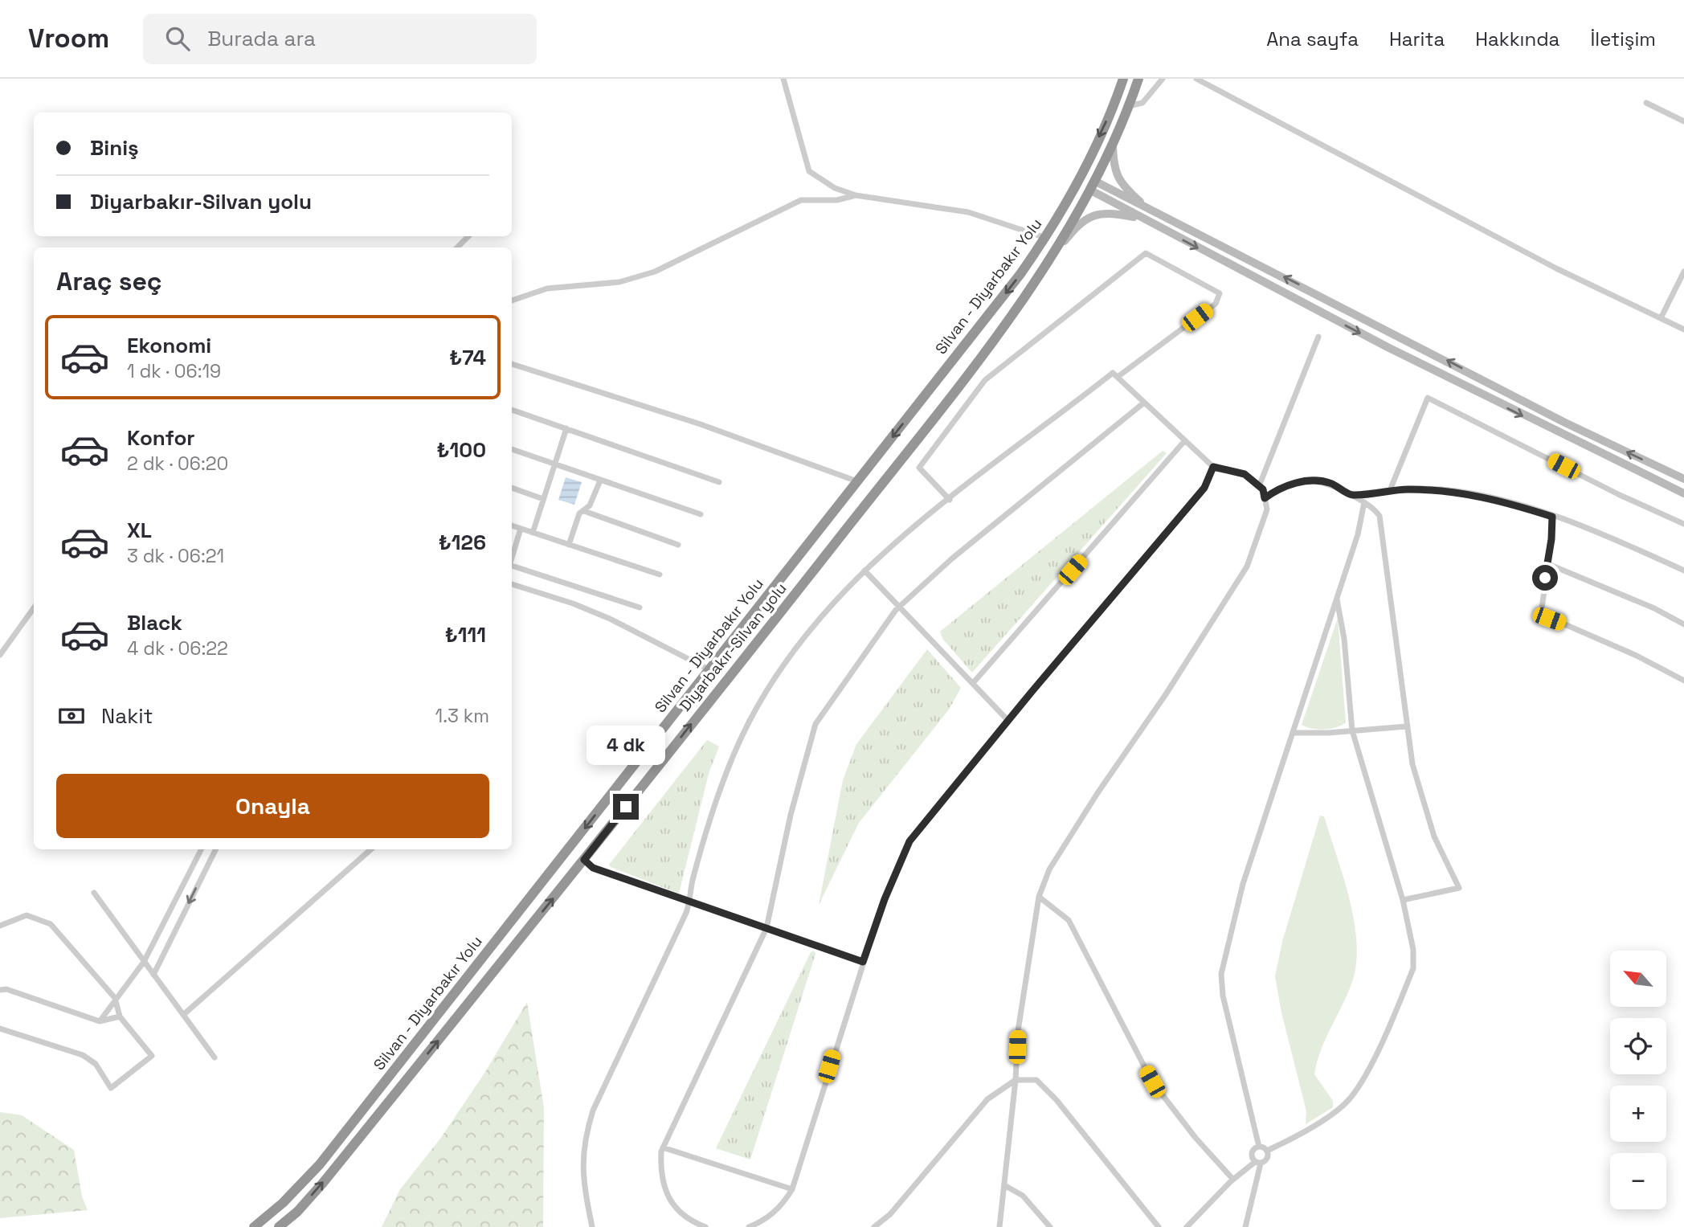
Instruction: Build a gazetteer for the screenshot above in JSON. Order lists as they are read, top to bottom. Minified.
{"streets":{"highway":["Silvan - Diyarbakır Yolu","Diyarbakır-Silvan yolu"]},"one_way":["Silvan - Diyarbakır Yolu","Diyarbakır-Silvan yolu"],"north":"top left","page":{"header":"Vroom","search":"Burada ara","nav":["Ana sayfa","Harita","Hakkında","İletişim"],"banner":["Biniş","Diyarbakır-Silvan yolu"],"heading":"Araç seç","list":[{"name":"Ekonomi","note":"1 dk · 06:19","value":"₺74"},{"name":"Konfor","note":"2 dk · 06:20","value":"₺100"},{"name":"XL","note":"3 dk · 06:21","value":"₺126"},{"name":"Black","note":"4 dk · 06:22","value":"₺111"}],"pay":["Nakit","1.3 km"],"bubble":"4 dk","buttons":"Onayla","map_buttons":["+","−"]}}
